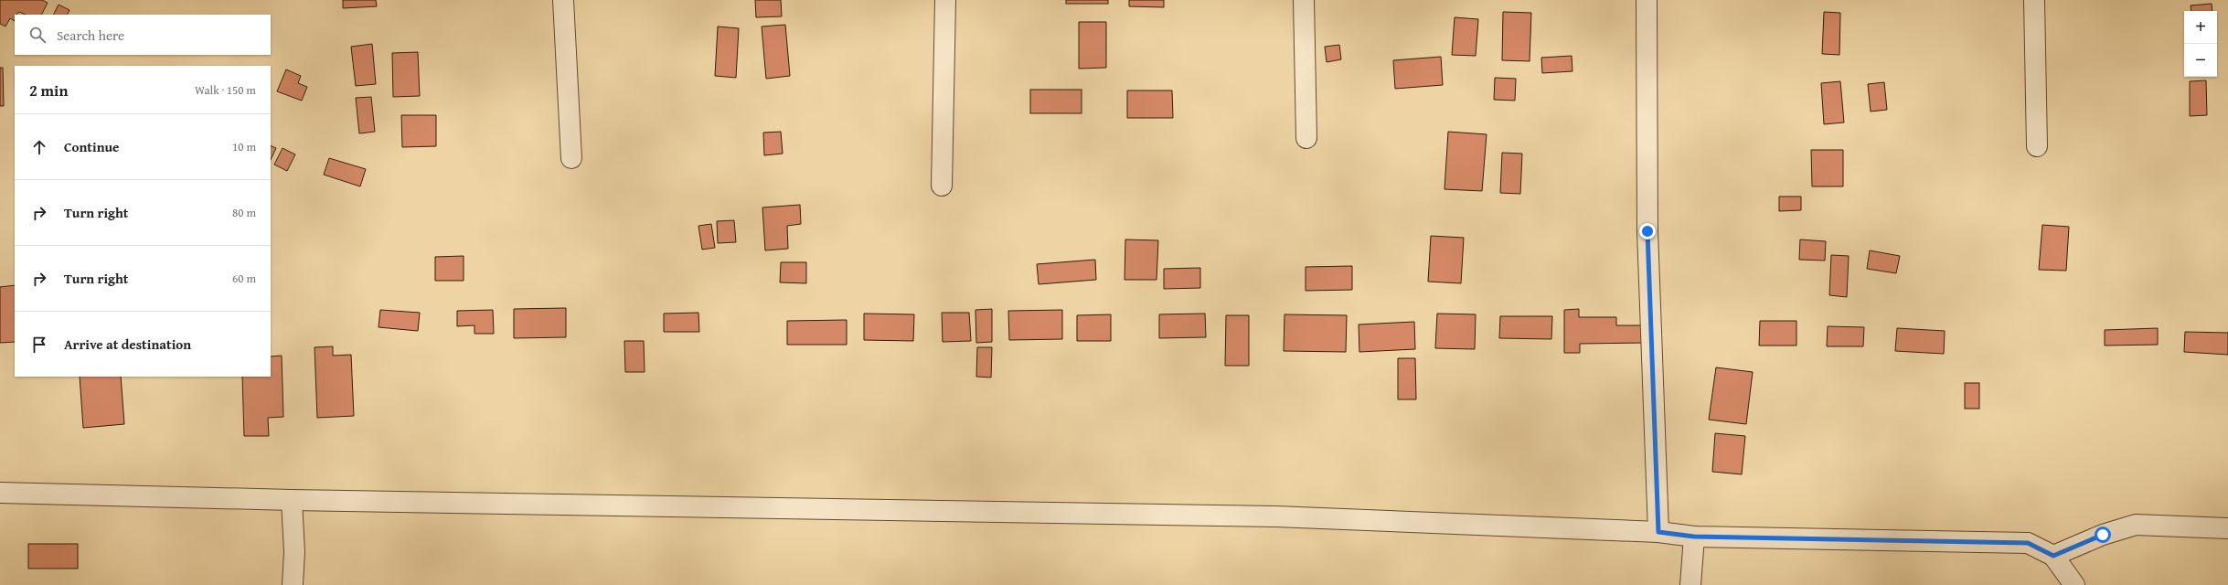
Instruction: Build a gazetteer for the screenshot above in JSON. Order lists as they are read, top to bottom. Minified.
{"page":{"map_buttons":["+","−"],"search":"Search here","heading":["2 min","Walk · 150 m"],"list":[["Continue","10 m"],["Turn right","80 m"],["Turn right","60 m"],"Arrive at destination"]}}
